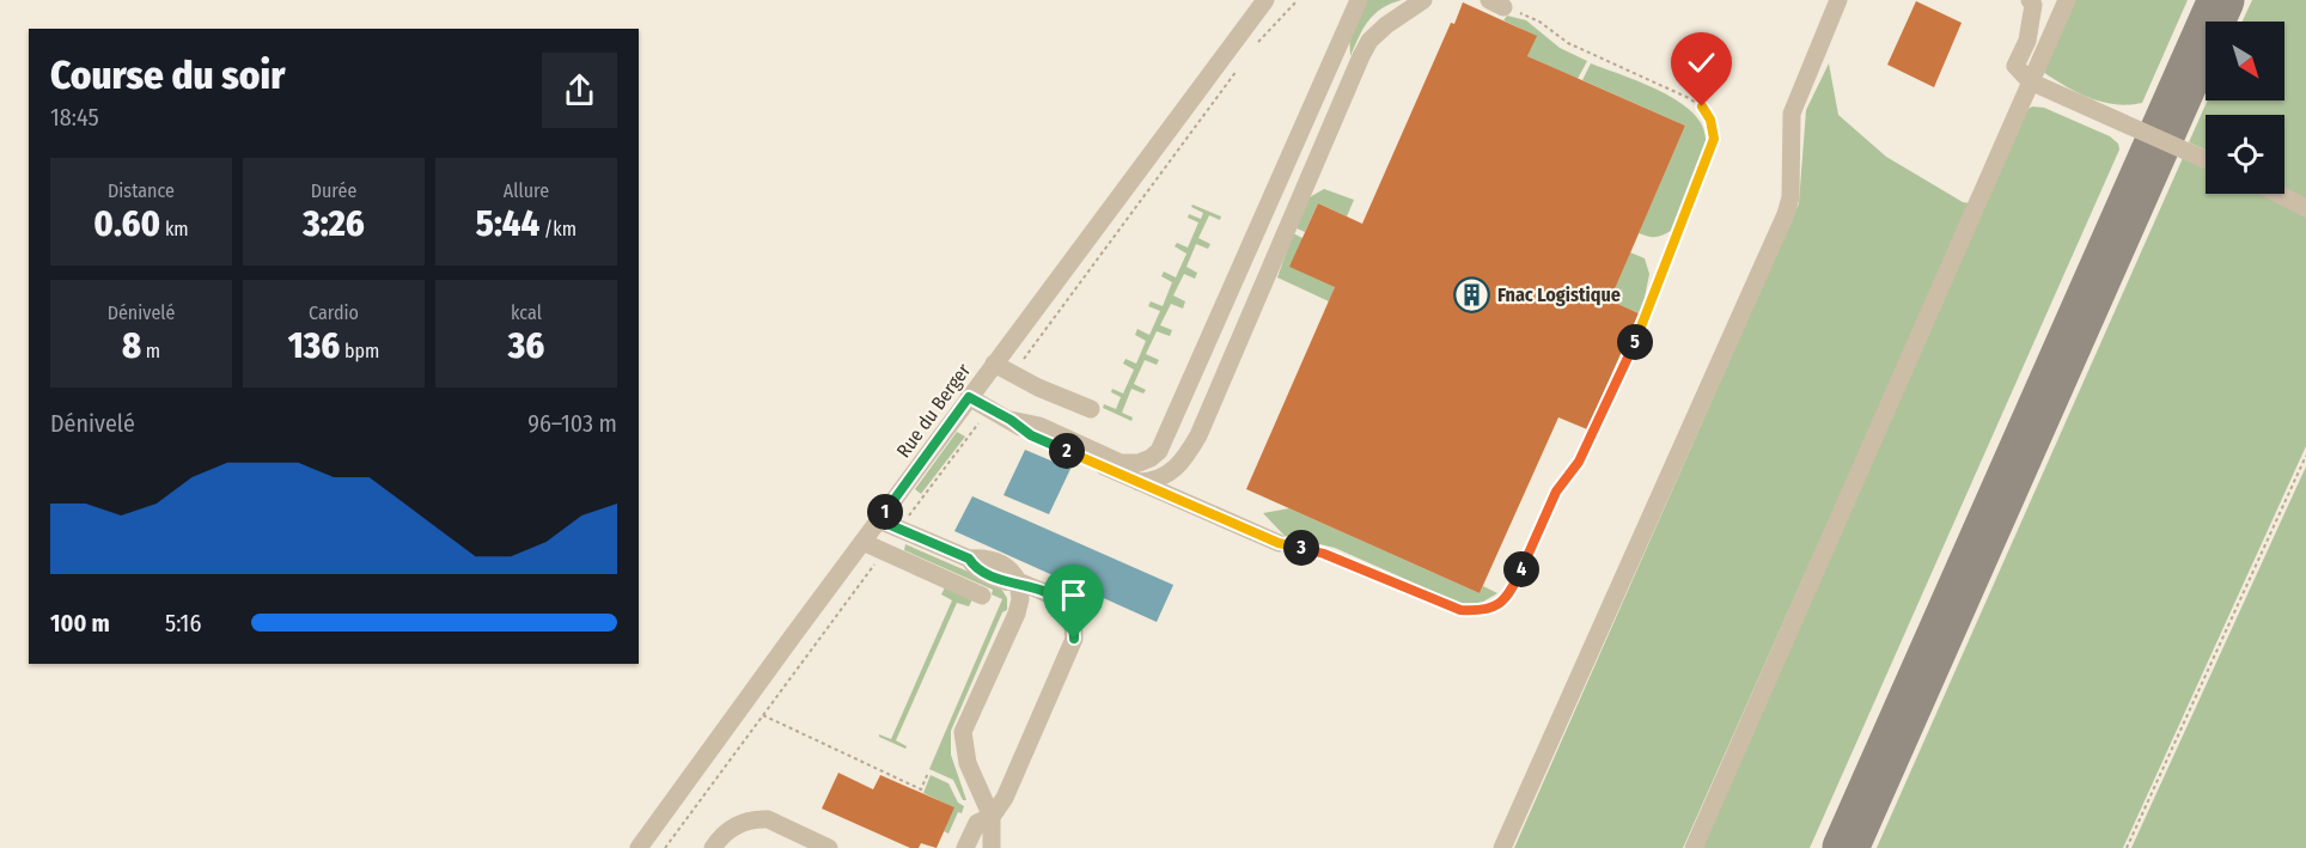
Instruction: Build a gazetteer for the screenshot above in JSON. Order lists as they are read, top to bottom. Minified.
{"streets":{"street":["Rue du Berger"]},"places":{"building":["Fnac Logistique"]},"north":"bottom right","page":{"heading":["Course du soir","18:45"],"stats":[["Distance","0.60 km"],["Durée","3:26"],["Allure","5:44 /km"],["Dénivelé","8 m"],["Cardio","136 bpm"],["kcal","36"]],"pins":["5","2","1","3","4"],"chart":["Dénivelé","96–103 m"],"list":[{"name":"100 m","note":"5:16"}]}}
